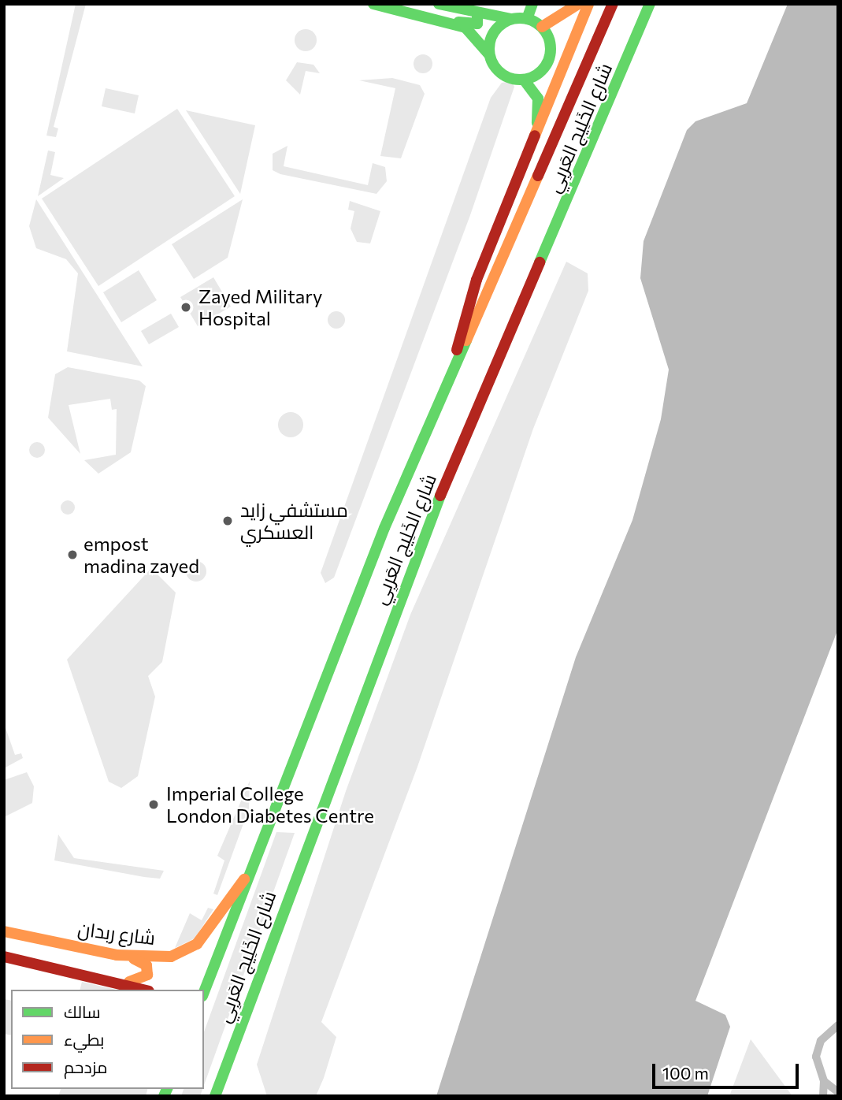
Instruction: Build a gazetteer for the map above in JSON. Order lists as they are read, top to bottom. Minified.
{"streets":{"main road":["شارع الخَلِيج العَربِي","شارع ربدان"]},"crossings":[["شارع الخَلِيج العَربِي","شارع ربدان"]],"places":["Zayed Military Hospital","مستشفي زايد العسكري","empost madina zayed","Imperial College London Diabetes Centre"],"legend":["سالك","بطيء","مزدحم"],"scale_bar":"100 m"}
